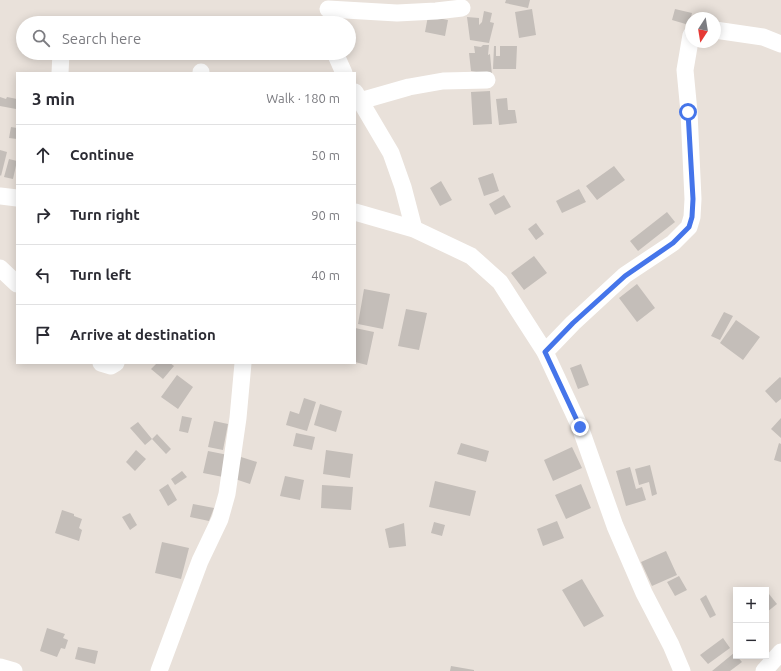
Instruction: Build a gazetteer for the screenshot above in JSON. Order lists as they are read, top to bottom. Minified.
{"north":"bottom","page":{"search":"Search here","heading":["3 min","Walk · 180 m"],"list":[["Continue","50 m"],["Turn right","90 m"],["Turn left","40 m"],"Arrive at destination"],"map_buttons":["+","−"]}}
